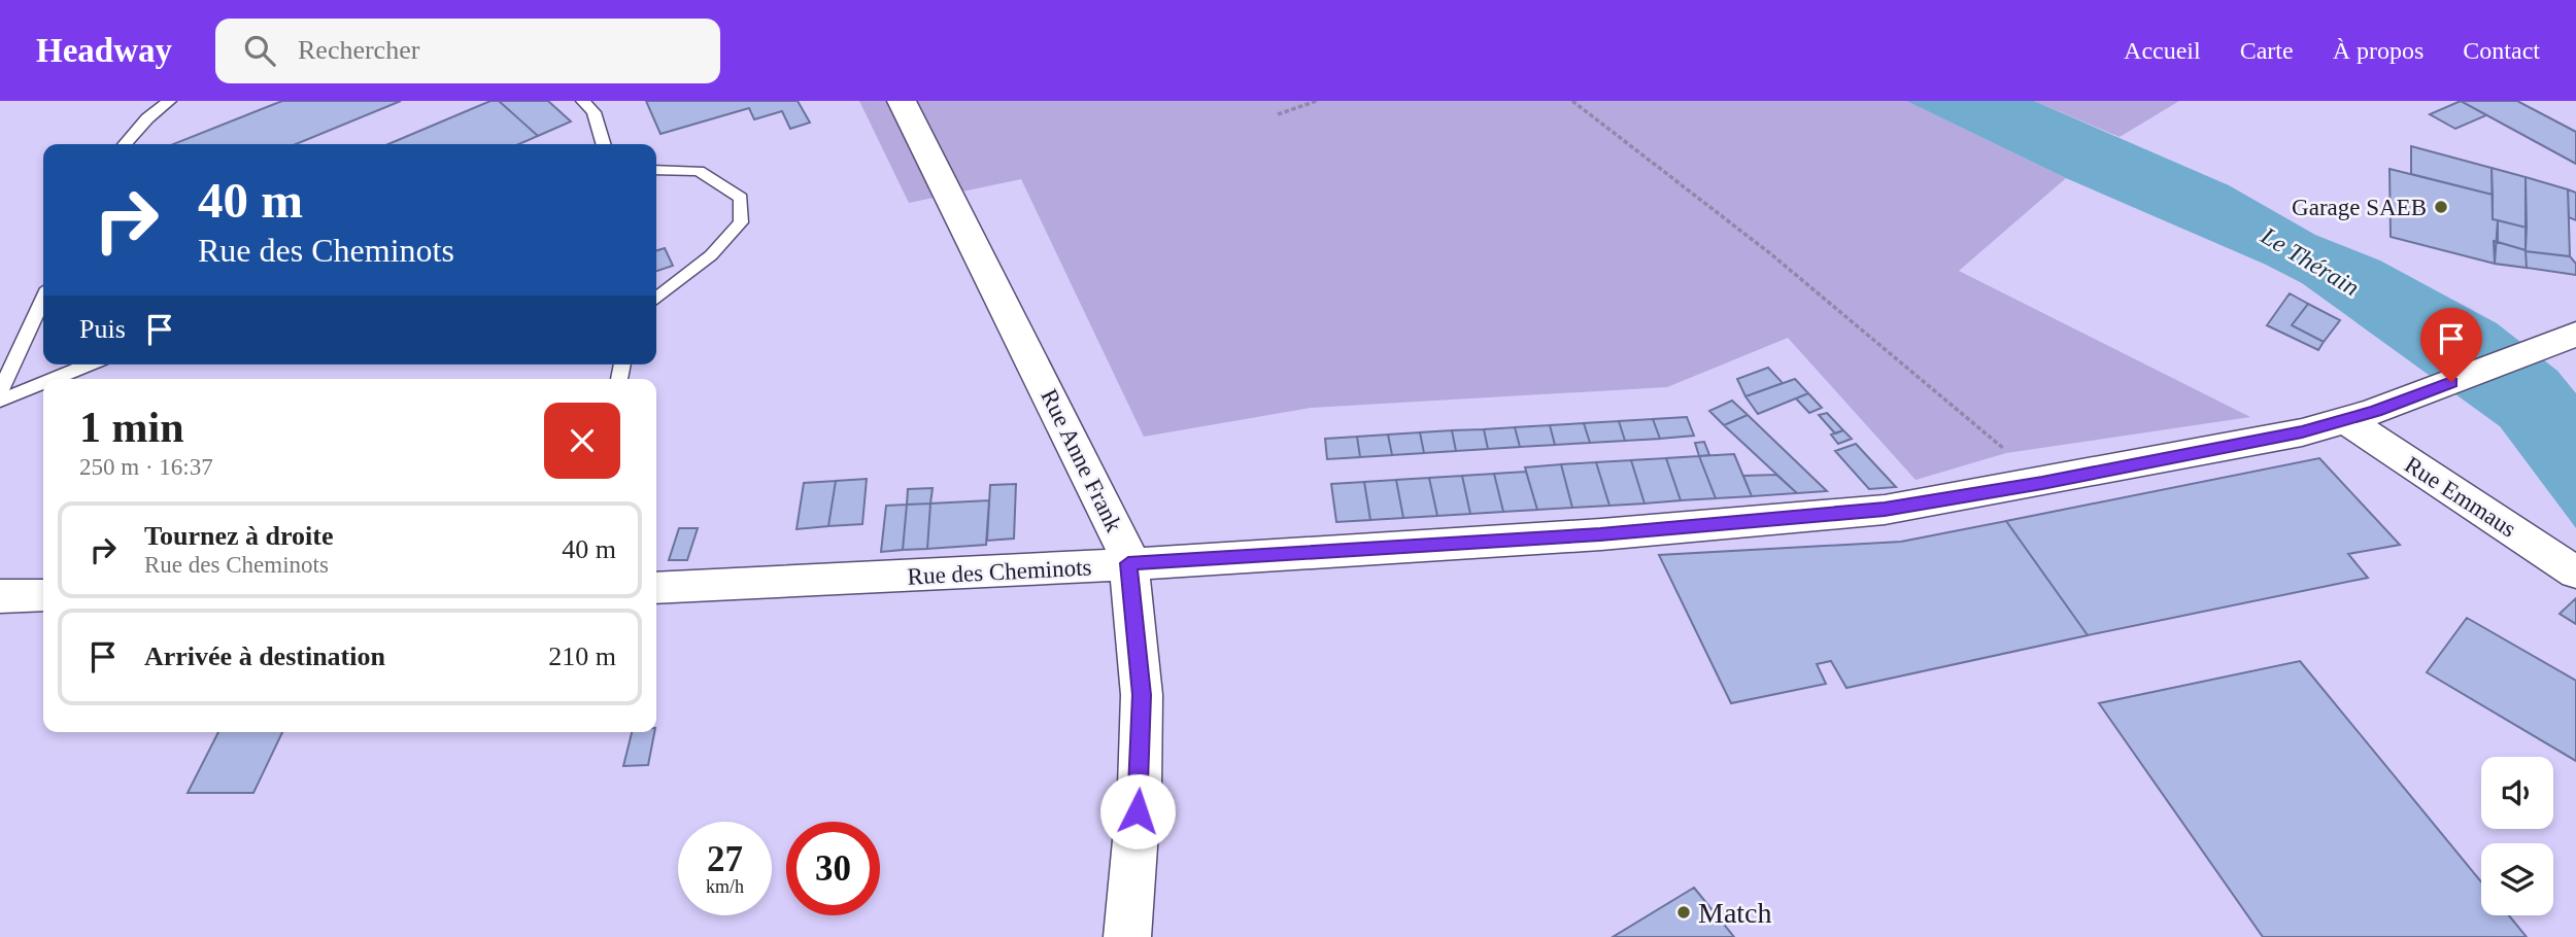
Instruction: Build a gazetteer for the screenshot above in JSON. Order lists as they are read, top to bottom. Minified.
{"streets":{"street":["Rue Anne Frank","Rue Emmaus","Rue des Cheminots"]},"crossings":[["Rue Anne Frank","Rue des Cheminots"],["Rue Emmaus","Rue des Cheminots"]],"water":["Le Thérain"],"places":["Garage SAEB","Match"],"page":{"header":"Headway","search":"Rechercher","nav":["Accueil","Carte","À propos","Contact"],"turn":["40 m","Rue des Cheminots"],"then":"Puis","heading":["1 min","250 m · 16:37"],"list":[{"name":"Tournez à droite","note":"Rue des Cheminots","value":"40 m"},{"name":"Arrivée à destination","value":"210 m"}],"speed":"27 km/h","limit":"30"}}
